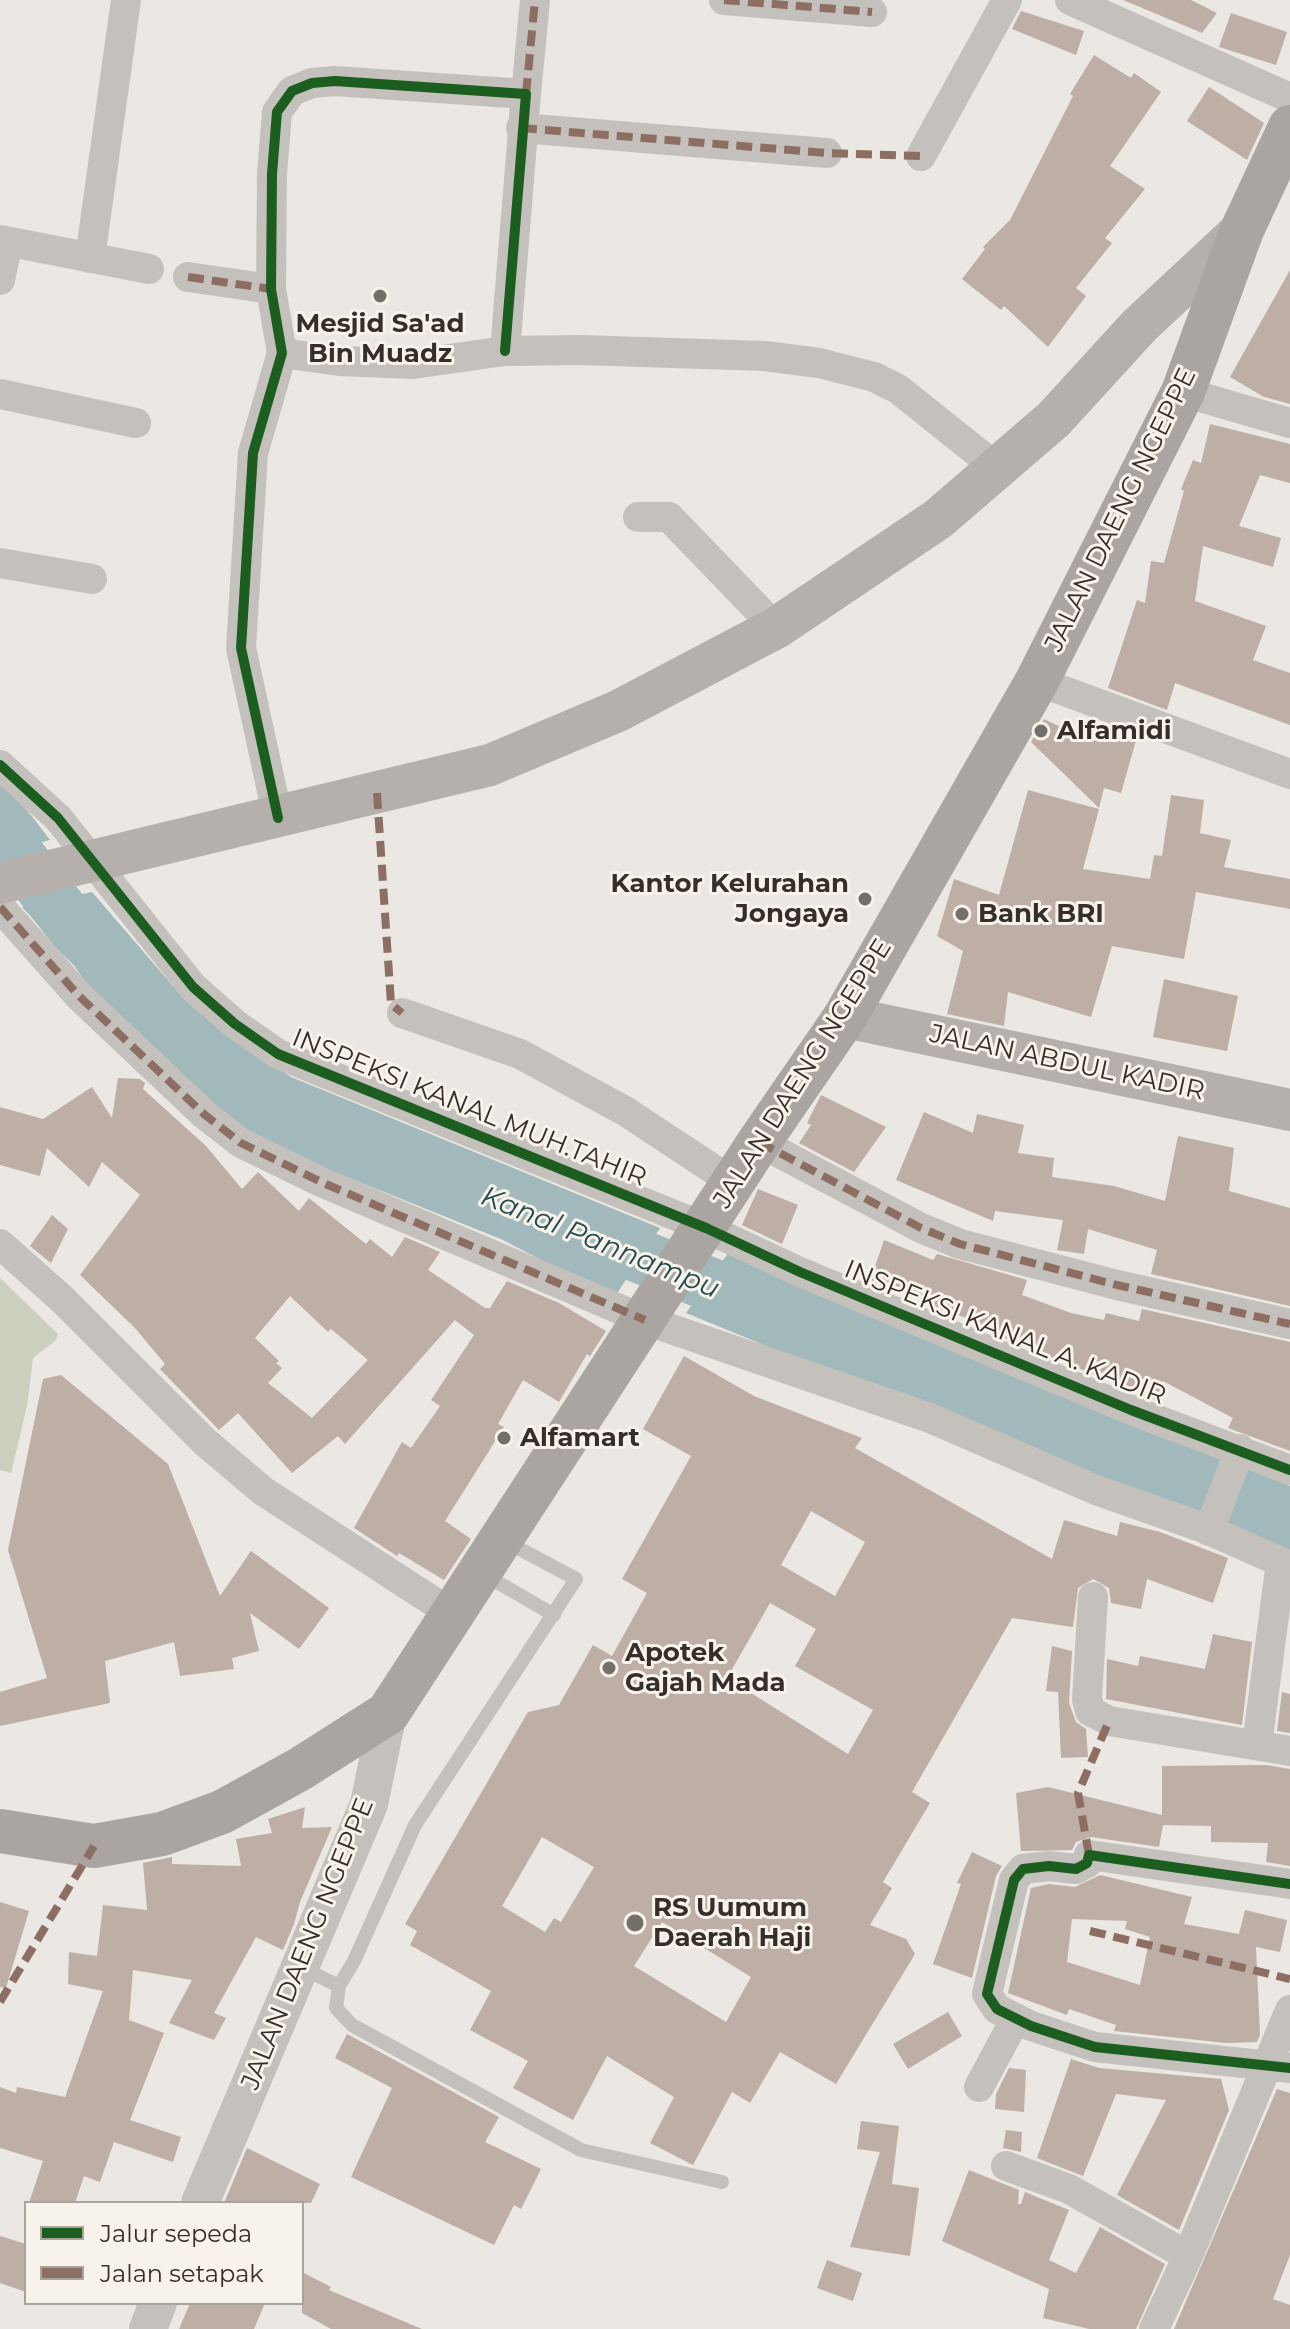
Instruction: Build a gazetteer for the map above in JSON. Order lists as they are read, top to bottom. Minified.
{"streets":{"main road":["JALAN DAENG NGEPPE","JALAN ABDUL KADIR"],"street":["INSPEKSI KANAL MUH.TAHIR","INSPEKSI KANAL A. KADIR"]},"crossings":[["JALAN DAENG NGEPPE","JALAN ABDUL KADIR"],["JALAN DAENG NGEPPE","INSPEKSI KANAL MUH.TAHIR"],["JALAN DAENG NGEPPE","INSPEKSI KANAL A. KADIR"],["INSPEKSI KANAL MUH.TAHIR","INSPEKSI KANAL A. KADIR"]],"water":["Kanal Pannampu"],"places":["Mesjid Sa'ad Bin Muadz","Alfamidi","Kantor Kelurahan Jongaya","Bank BRI","Alfamart","Apotek Gajah Mada","RS Uumum Daerah Haji"],"legend":["Jalur sepeda","Jalan setapak"]}
